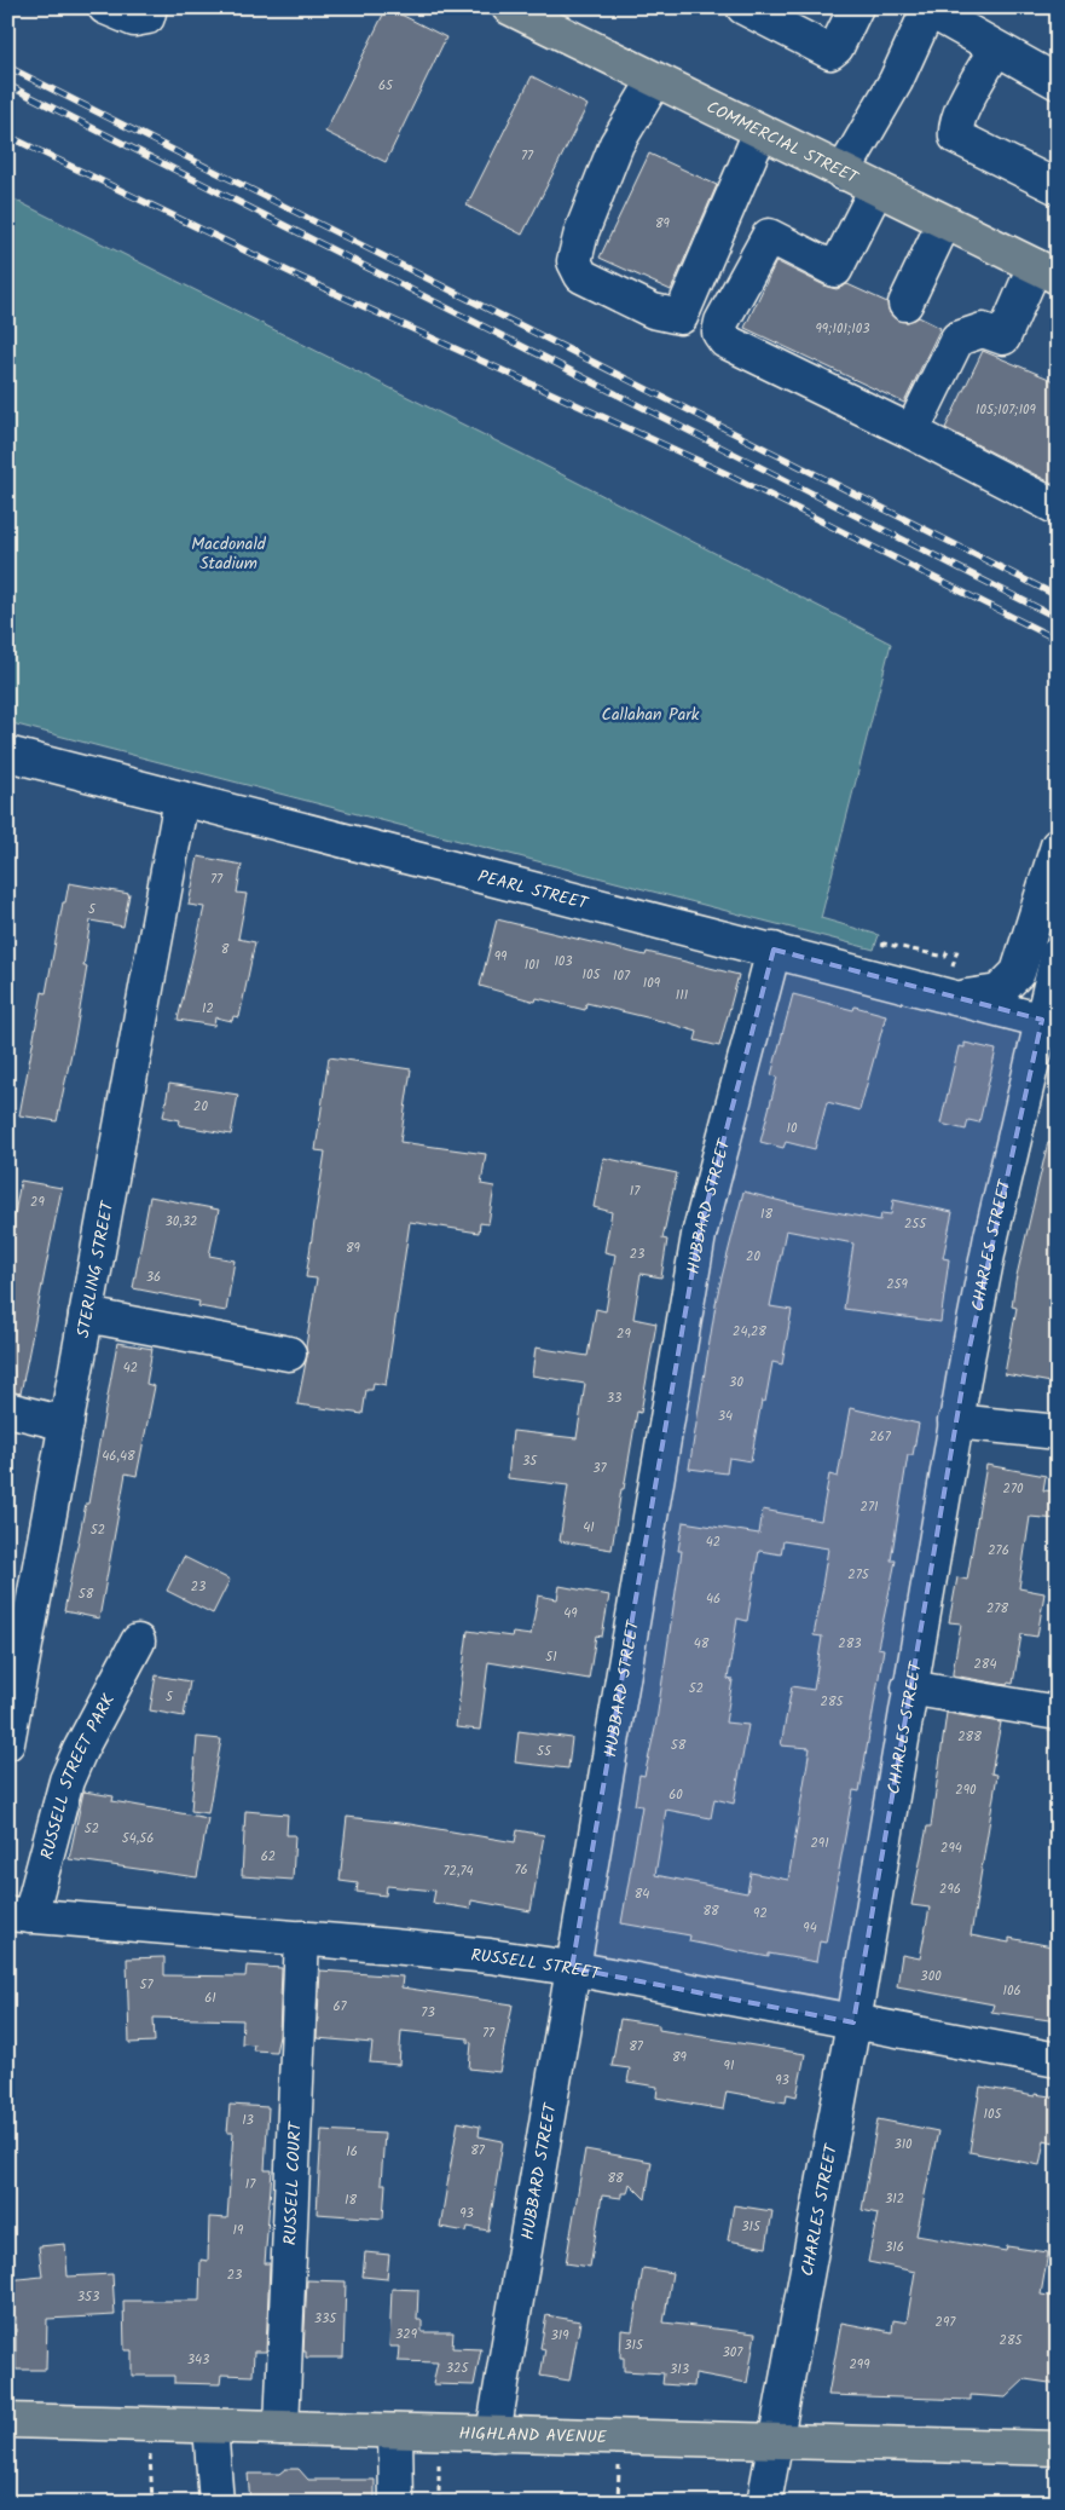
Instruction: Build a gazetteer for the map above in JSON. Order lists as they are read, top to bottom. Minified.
{"streets":{"main road":["COMMERCIAL STREET","HIGHLAND AVENUE"],"street":["PEARL STREET","HUBBARD STREET","CHARLES STREET","STERLING STREET","RUSSELL STREET PARK","RUSSELL STREET","RUSSELL COURT"]},"crossings":[["PEARL STREET","HUBBARD STREET"],["PEARL STREET","CHARLES STREET"],["PEARL STREET","STERLING STREET"],["HUBBARD STREET","RUSSELL STREET"],["HUBBARD STREET","HIGHLAND AVENUE"],["CHARLES STREET","RUSSELL STREET"],["CHARLES STREET","HIGHLAND AVENUE"],["RUSSELL STREET PARK","RUSSELL STREET"],["RUSSELL STREET","RUSSELL COURT"],["RUSSELL COURT","HIGHLAND AVENUE"]],"parks":["Macdonald Stadium","Callahan Park"],"house_numbers":["65","77","89","99;101;103","105;107;109","77","5","8","99","103","101","105","107","109","111","12","20","10","17","29","18","30,32","255","89","23","20","36","259","24,28","29","42","30","33","34","267","46,48","35","37","270","271","41","52","42","276","275","23","58","46","278","49","48","283","51","284","52","5","285","288","58","55","290","60","52","54,56","291","294","62","76","72,74","296","84","88","92","94","300","57","106","61","67","73","77","87","89","91","93","105","13","310","87","16","88","17","312","18","93","315","19","316","23","353","335","297","329","319","285","315","307","343","299","325","313"]}
